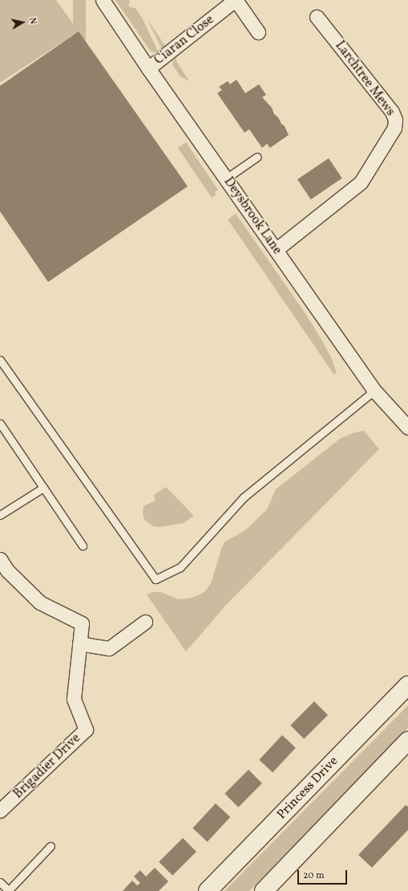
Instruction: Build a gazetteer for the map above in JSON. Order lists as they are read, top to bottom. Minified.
{"streets":{"street":["Ciaran Close","Larchtree Mews","Deysbrook Lane","Brigadier Drive","Princess Drive"]},"crossings":[["Ciaran Close","Deysbrook Lane"],["Larchtree Mews","Deysbrook Lane"]],"scale_bar":"20 m","north":"right"}
